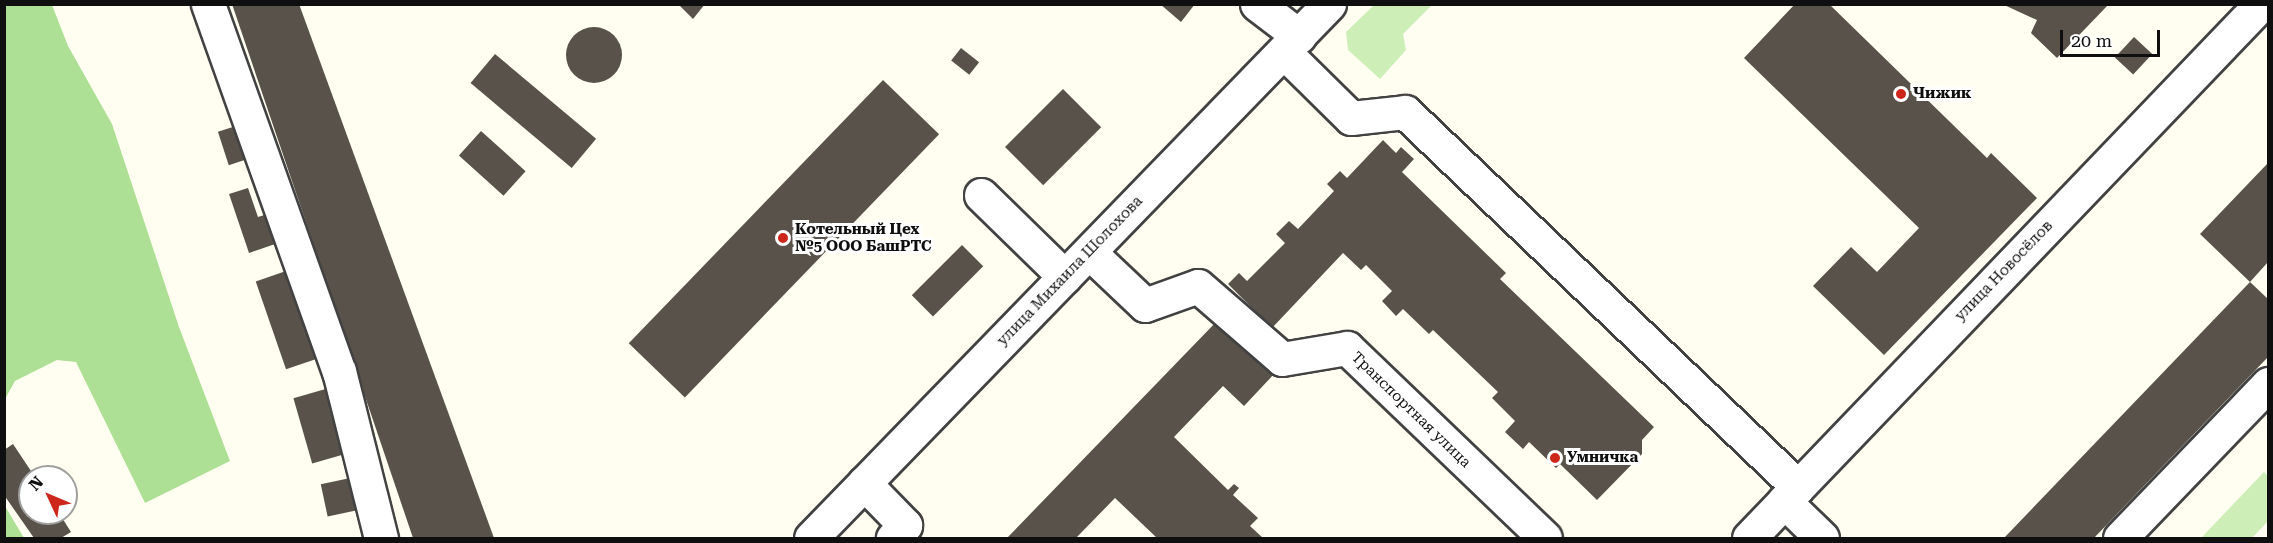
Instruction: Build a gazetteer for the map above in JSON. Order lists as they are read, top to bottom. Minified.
{"streets":{"street":["улица Михаила Шолохова","улица Новосёлов","Транспортная улица"]},"crossings":[["улица Михаила Шолохова","Транспортная улица"]],"places":["Чижик","Котельный Цех №5 ООО БашРТС","Умничка"],"scale_bar":"20 m","north":"top left"}
